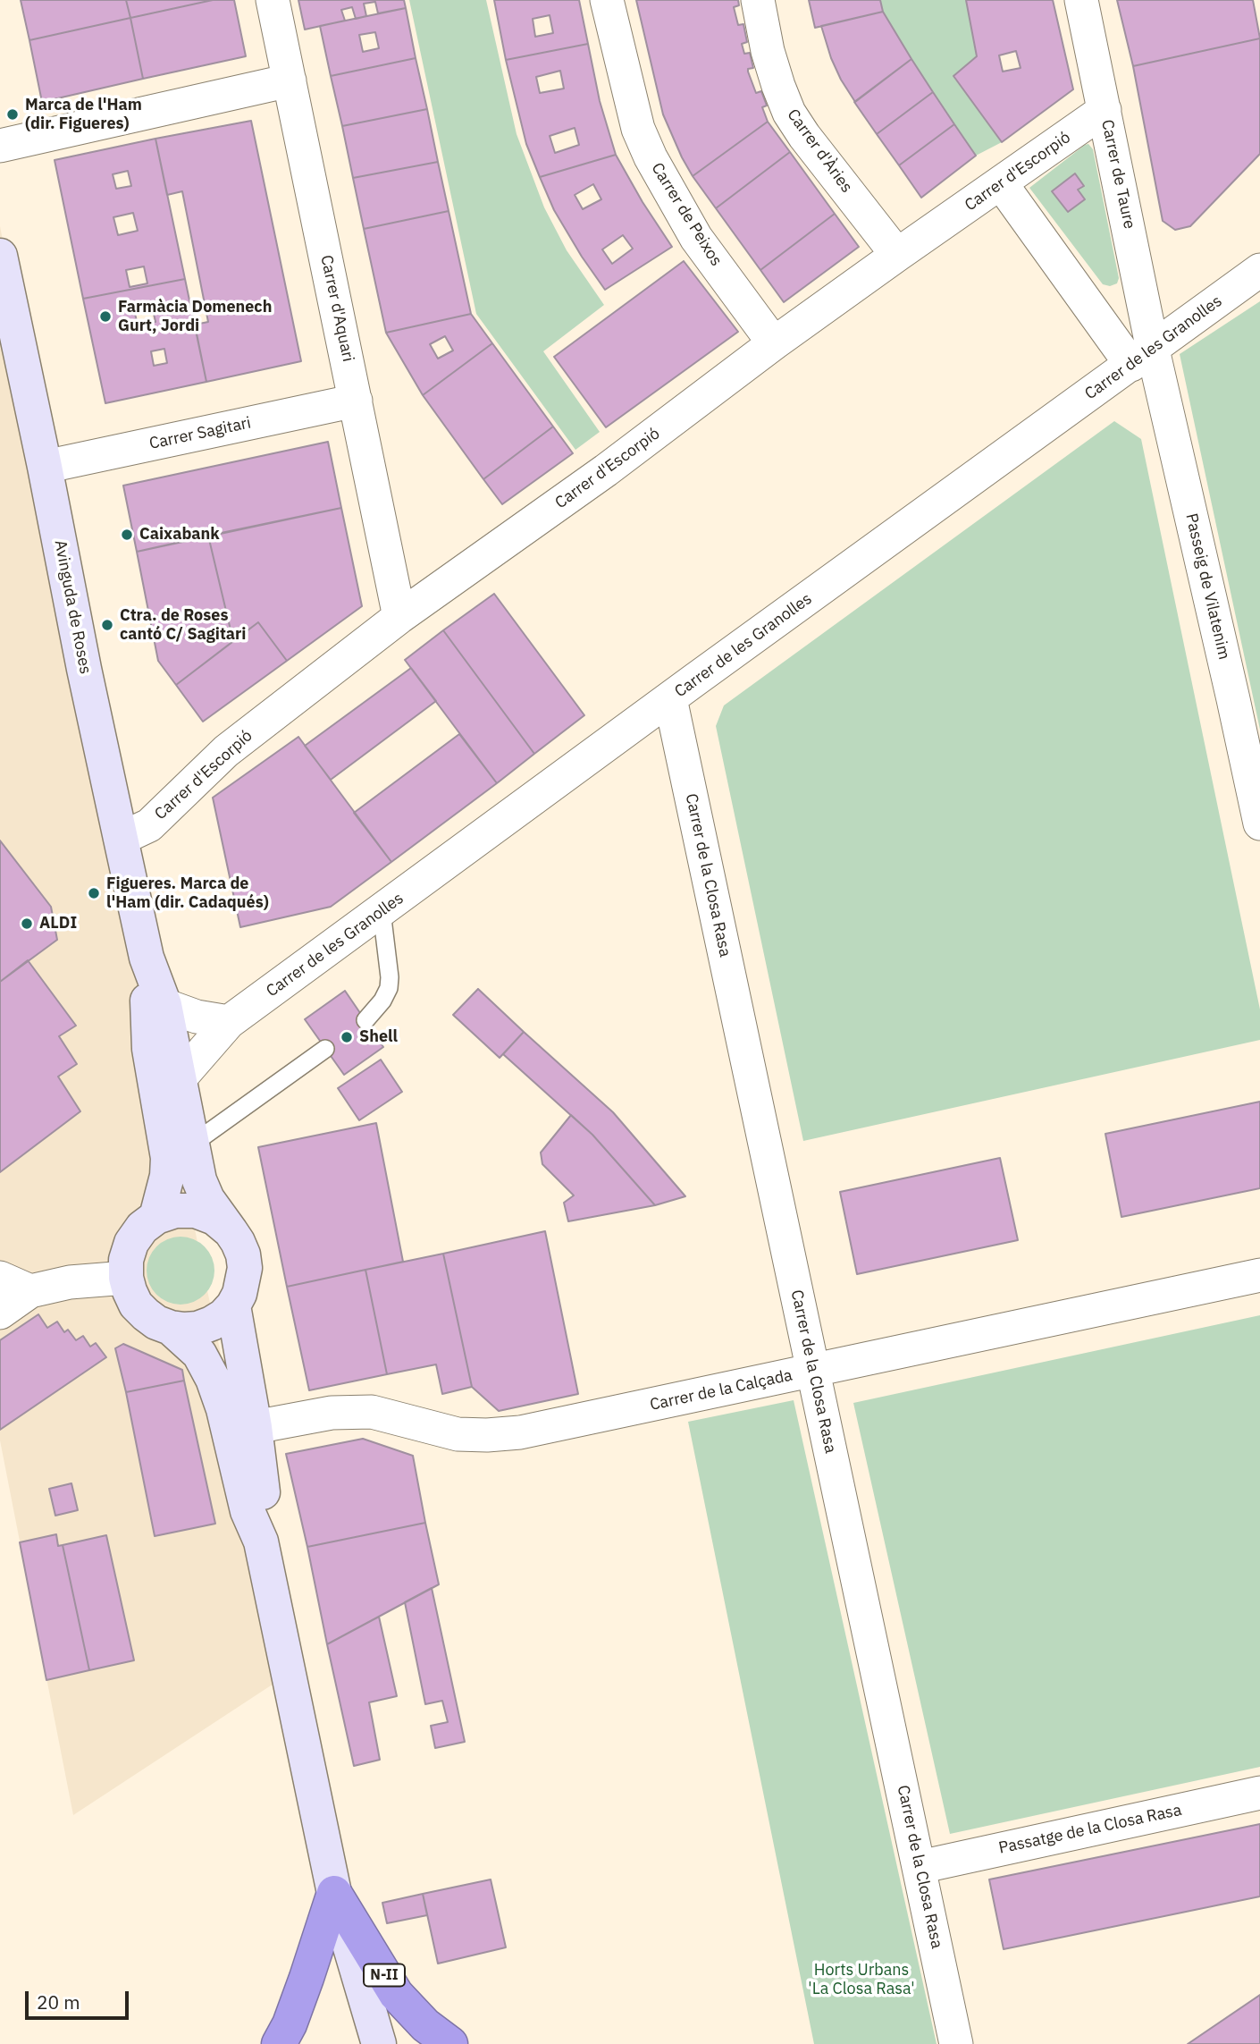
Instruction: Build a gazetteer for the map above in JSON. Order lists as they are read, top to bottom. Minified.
{"streets":{"highway":["N-II"],"main road":["Avinguda de Roses"],"street":["Carrer d'Àries","Carrer d'Escorpió","Carrer de Taure","Carrer de Peixos","Carrer d'Aquari","Carrer de les Granolles","Carrer Sagitari","Passeig de Vilatenim","Carrer de la Closa Rasa","Carrer de la Calçada","Passatge de la Closa Rasa"]},"crossings":[["Carrer d'Àries","Carrer d'Escorpió"],["Carrer d'Escorpió","Carrer de Taure"],["Carrer d'Escorpió","Carrer de Peixos"],["Carrer d'Escorpió","Carrer d'Aquari"],["Carrer d'Escorpió","Avinguda de Roses"],["Carrer de Taure","Carrer de les Granolles"],["Carrer de Taure","Passeig de Vilatenim"],["Carrer d'Aquari","Carrer Sagitari"],["Carrer de les Granolles","Passeig de Vilatenim"],["Carrer de les Granolles","Carrer de la Closa Rasa"],["Carrer Sagitari","Avinguda de Roses"],["Carrer de la Closa Rasa","Carrer de la Calçada"],["Carrer de la Closa Rasa","Passatge de la Closa Rasa"]],"parks":["Horts Urbans 'La Closa Rasa'"],"places":["Marca de l'Ham (dir. Figueres)","Farmàcia Domenech Gurt, Jordi","Caixabank","Ctra. de Roses cantó C/ Sagitari","Figueres. Marca de l'Ham (dir. Cadaqués)","ALDI","Shell"],"scale_bar":"20 m"}
